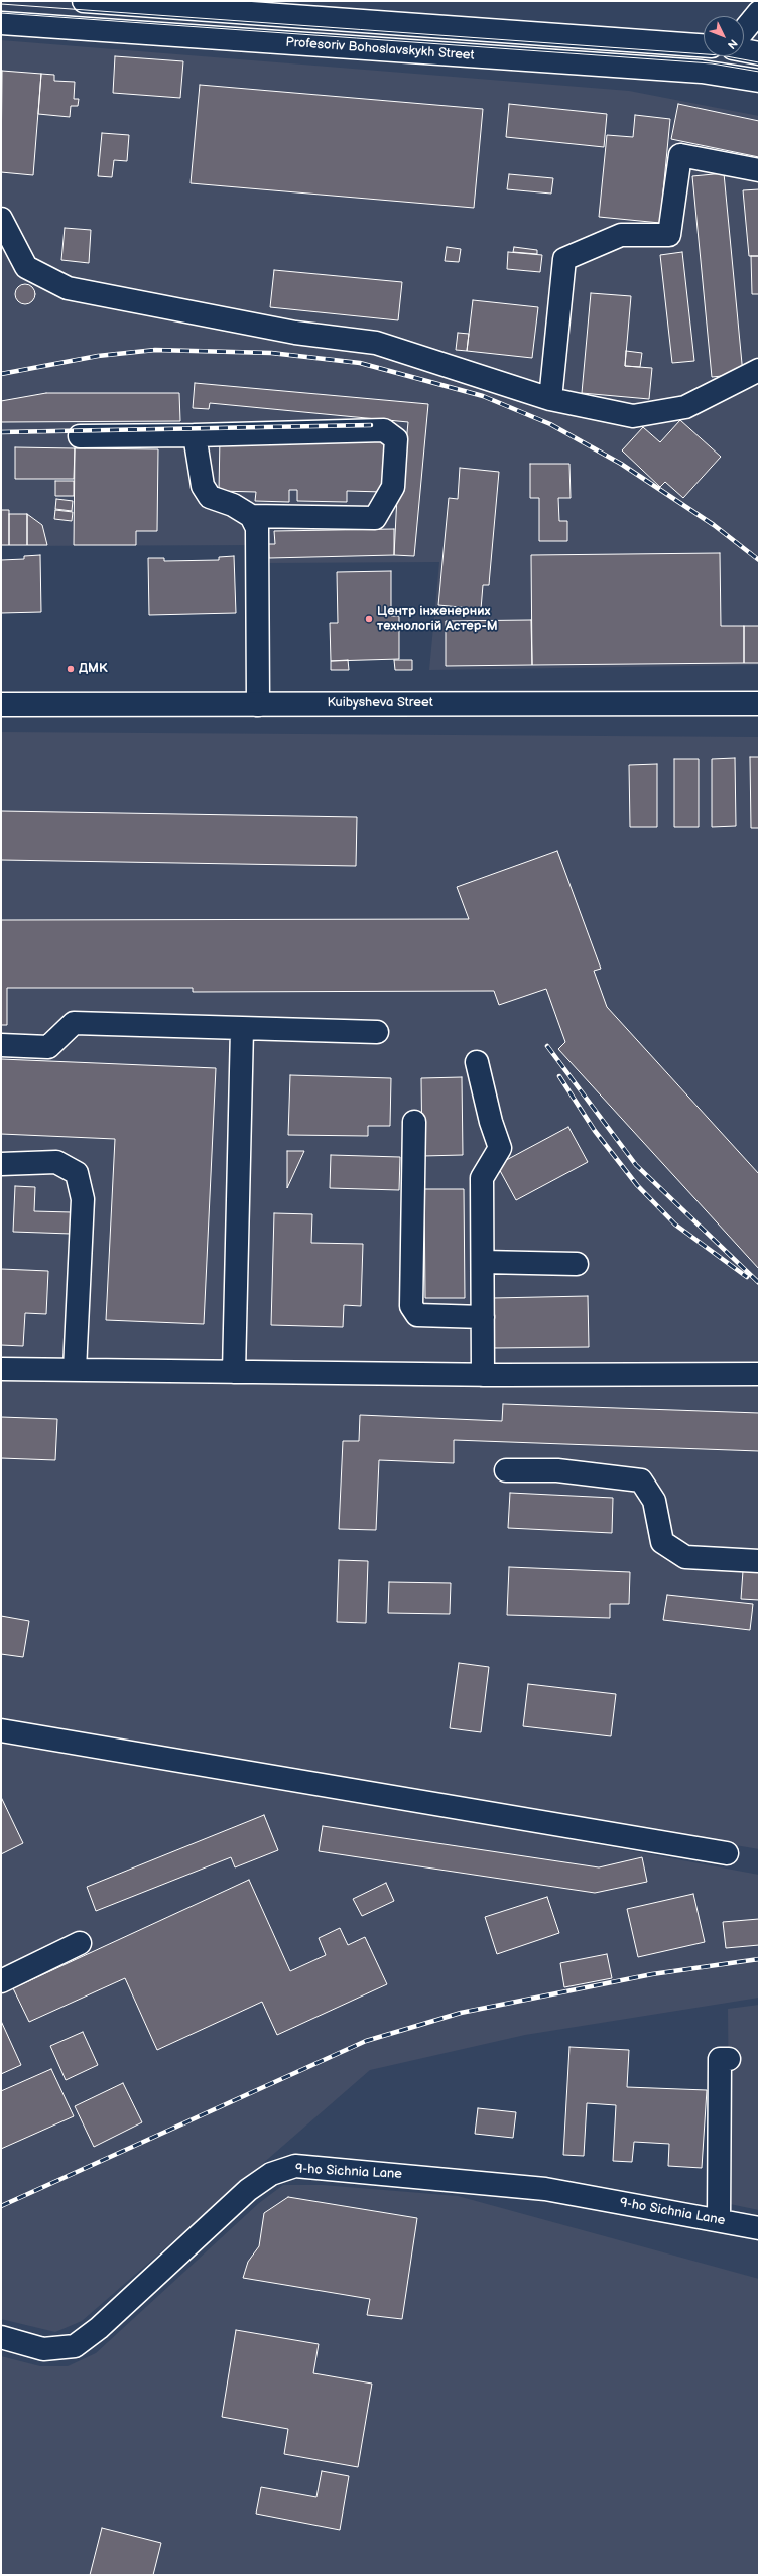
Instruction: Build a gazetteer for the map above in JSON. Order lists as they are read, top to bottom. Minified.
{"streets":{"street":["Profesoriv Bohoslavskykh Street","Kuibysheva Street","9-ho Sichnia Lane"]},"places":["Центр інженерних технологій Астер-М","ДМК"],"north":"bottom right"}
